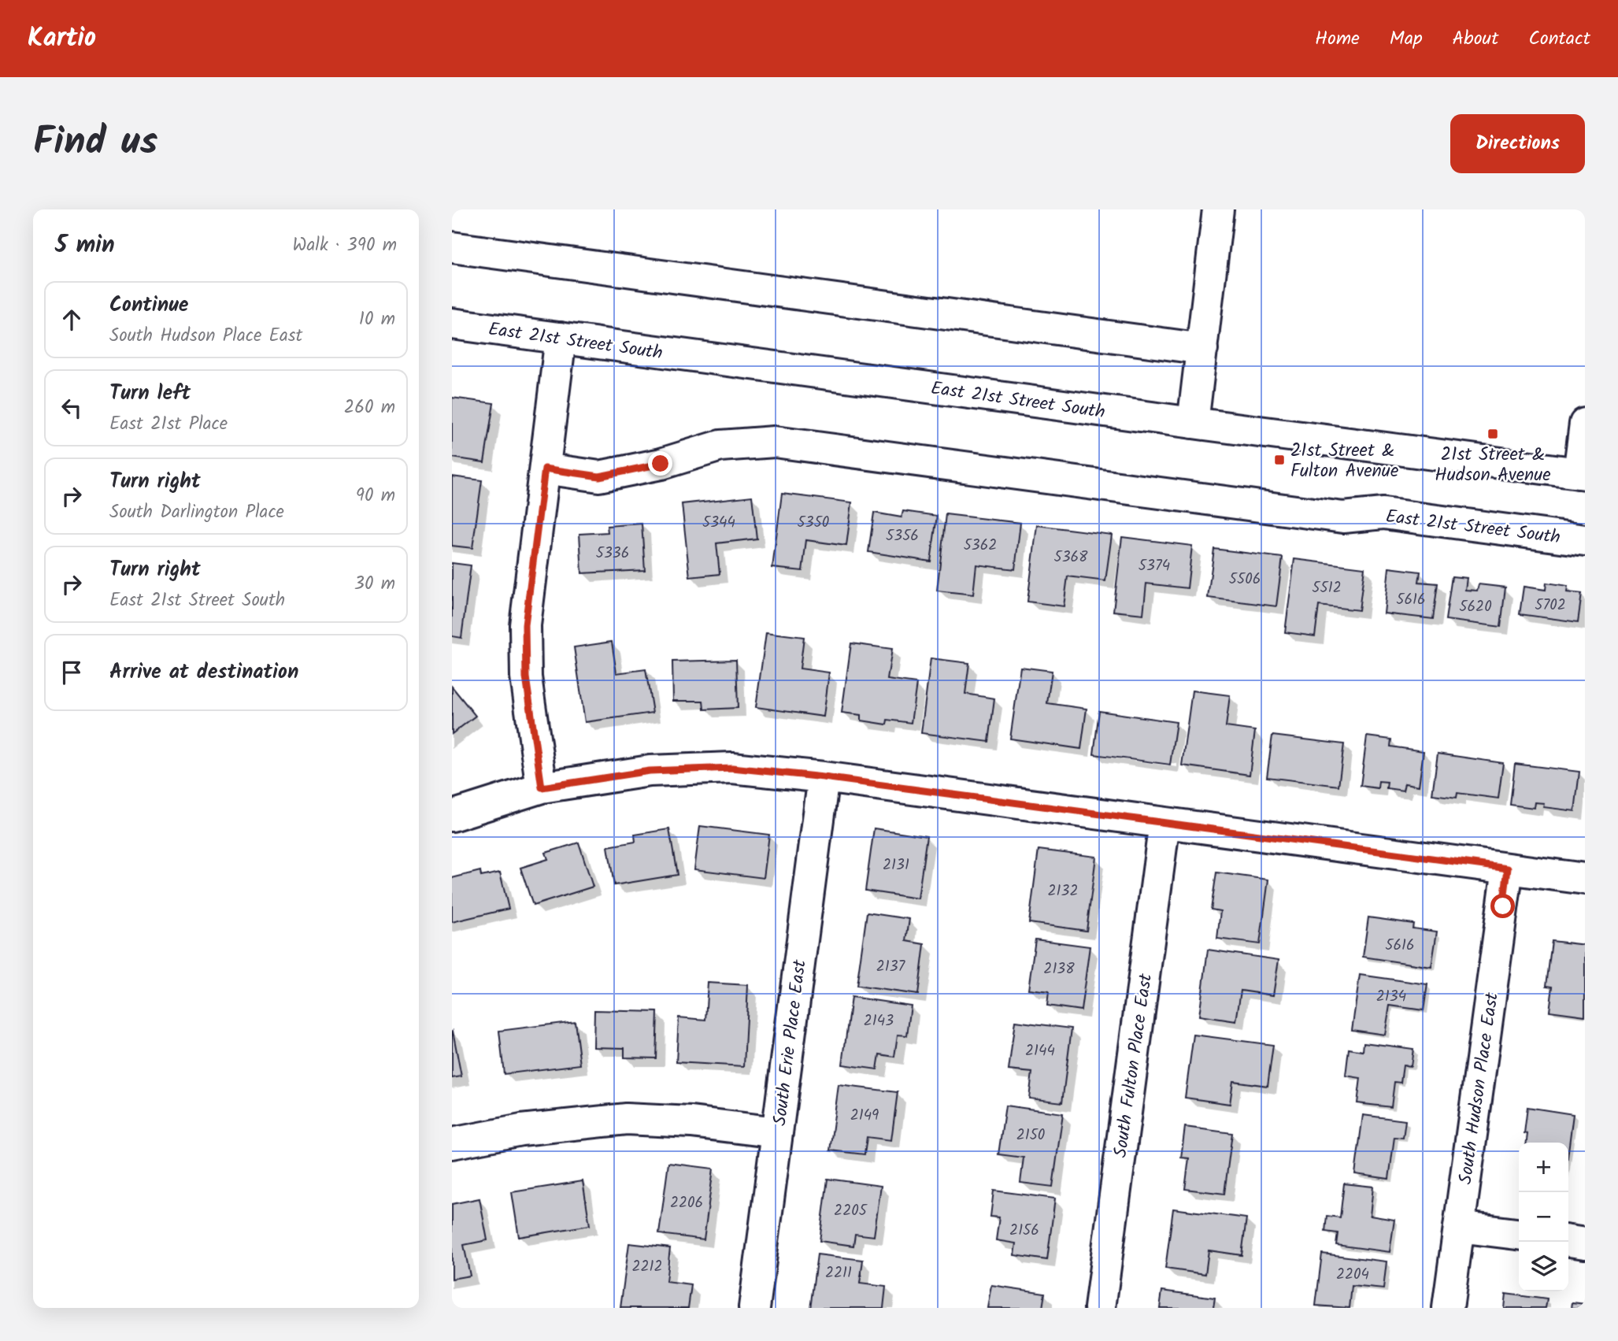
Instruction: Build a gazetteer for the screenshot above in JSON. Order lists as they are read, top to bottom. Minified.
{"streets":{"street":["East 21st Street South","South Erie Place East","South Fulton Place East","South Hudson Place East"]},"places":{"transit":["21st Street & Hudson Avenue","21st Street & Fulton Avenue"]},"house_numbers":["5344","5350","5356","5362","5336","5368","5374","5506","5512","5616","5702","5620","2131","2132","5616","2137","2138","2134","2143","2144","2149","2150","2206","2205","2156","2212","2211","2204"],"page":{"header":"Kartio","nav":["Home","Map","About","Contact"],"title":"Find us","buttons":"Directions","heading":["5 min","Walk · 390 m"],"list":[["Continue","South Hudson Place East","10 m"],["Turn left","East 21st Place","260 m"],["Turn right","South Darlington Place","90 m"],["Turn right","East 21st Street South","30 m"],"Arrive at destination"],"map_buttons":["+","−"]}}
